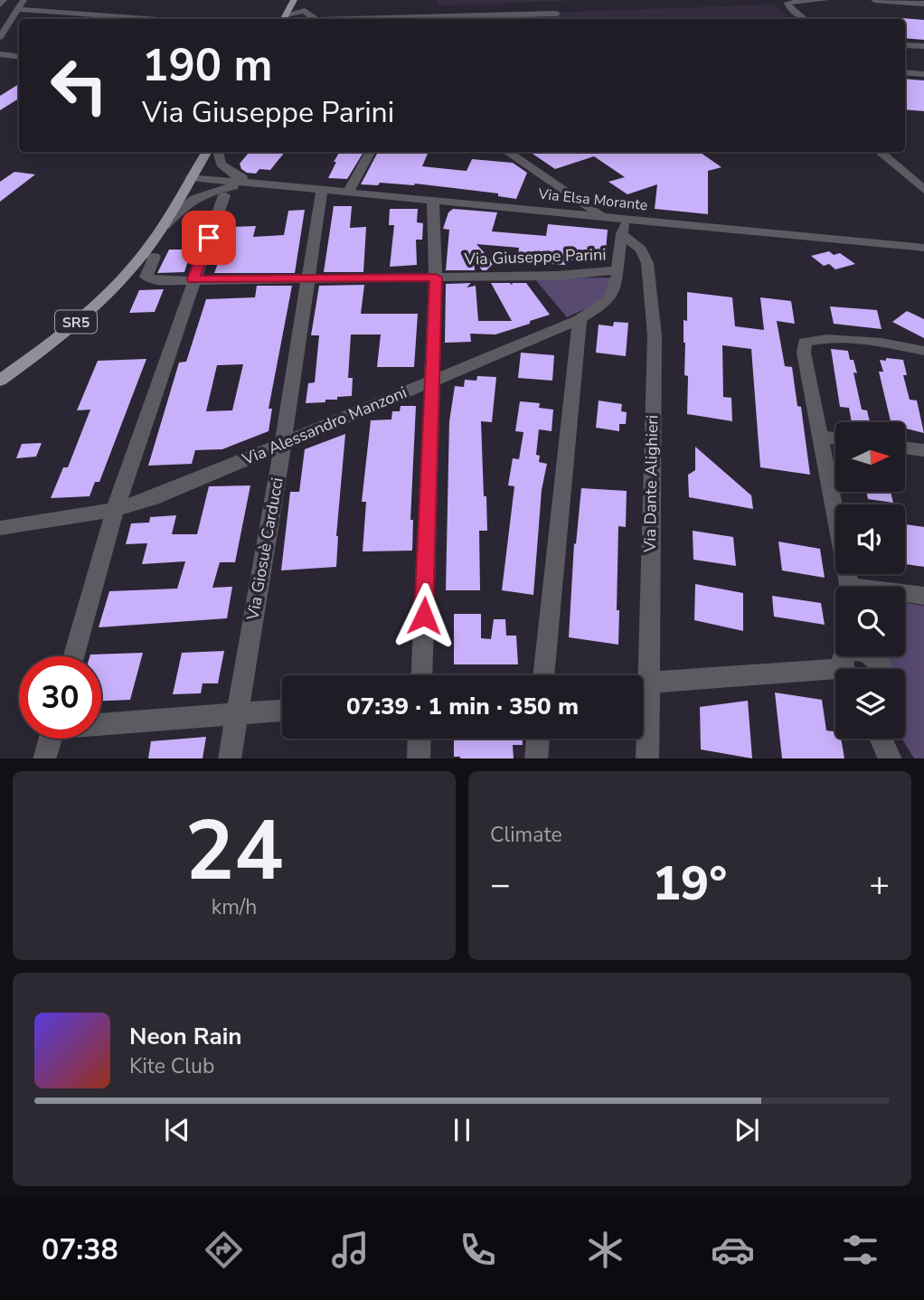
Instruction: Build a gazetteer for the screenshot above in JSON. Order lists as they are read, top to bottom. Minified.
{"streets":{"main road":["SR5"],"street":["Via Elsa Morante","Via Giuseppe Parini","Via Alessandro Manzoni","Via Dante Alighieri","Via Giosuè Carducci"]},"crossings":[["Via Elsa Morante","SR5"],["Via Elsa Morante","Via Alessandro Manzoni"],["Via Elsa Morante","Via Dante Alighieri"],["Via Elsa Morante","Via Giosuè Carducci"],["Via Giuseppe Parini","SR5"],["Via Giuseppe Parini","Via Alessandro Manzoni"],["Via Giuseppe Parini","Via Giosuè Carducci"],["Via Alessandro Manzoni","Via Dante Alighieri"],["Via Alessandro Manzoni","Via Giosuè Carducci"]],"north":"right","page":{"turn":["190 m","Via Giuseppe Parini"],"limit":"30","trip":"07:39 · 1 min · 350 m","tile":[["24","km/h"],"Climate"],"heat":["−","19°","+"],"song":["Neon Rain","Kite Club"],"tabs":"07:38"}}
